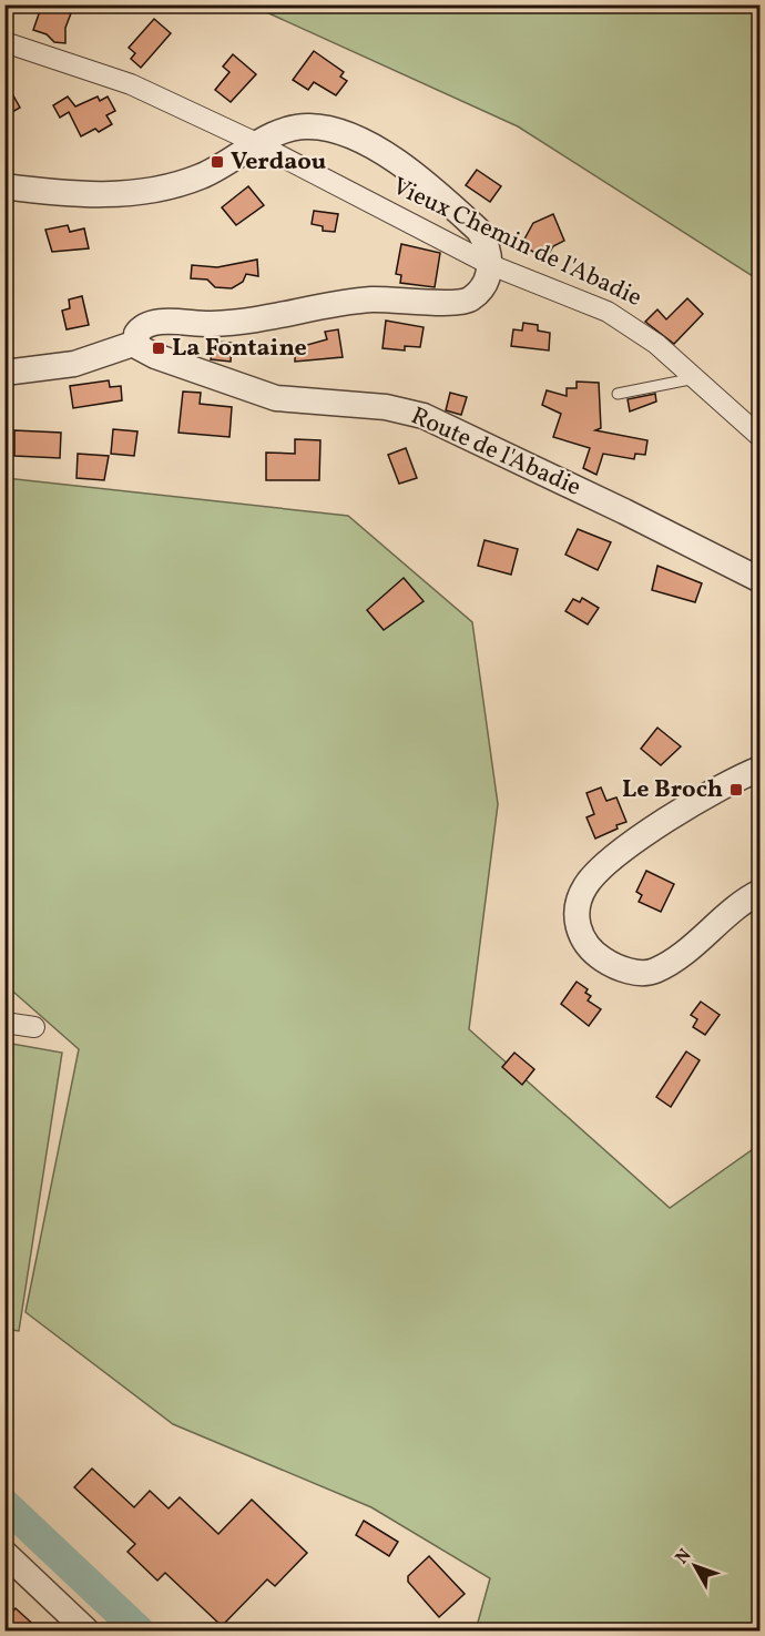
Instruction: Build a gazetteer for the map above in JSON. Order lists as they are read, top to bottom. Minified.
{"streets":{"street":["Vieux Chemin de l'Abadie","Route de l'Abadie"]},"places":{"transit":["Verdaou","La Fontaine","Le Broch"]},"north":"top left"}
